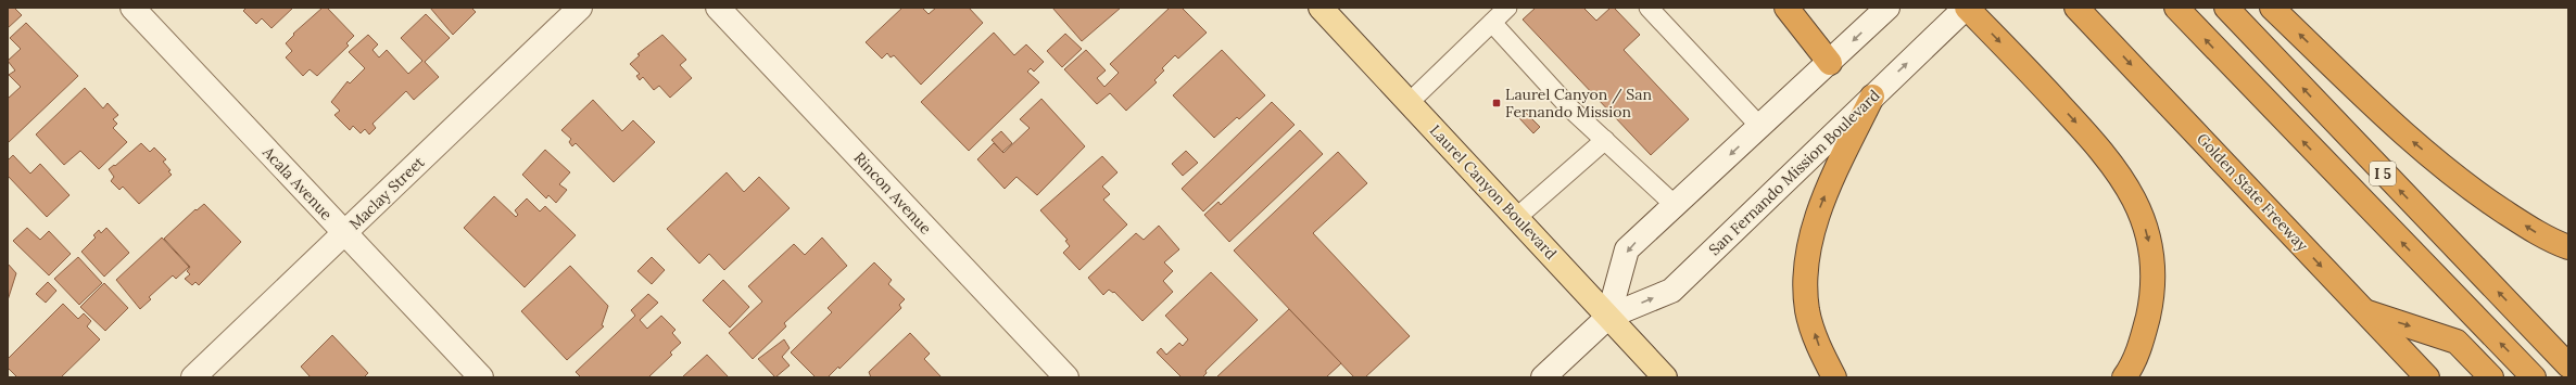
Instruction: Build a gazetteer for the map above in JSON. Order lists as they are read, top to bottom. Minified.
{"streets":{"highway":["I 5","Golden State Freeway"],"main road":["Laurel Canyon Boulevard"],"street":["San Fernando Mission Boulevard","Acala Avenue","Maclay Street","Rincon Avenue"]},"crossings":[["San Fernando Mission Boulevard","Laurel Canyon Boulevard"],["Acala Avenue","Maclay Street"]],"places":{"transit":["Laurel Canyon / San Fernando Mission"]}}
